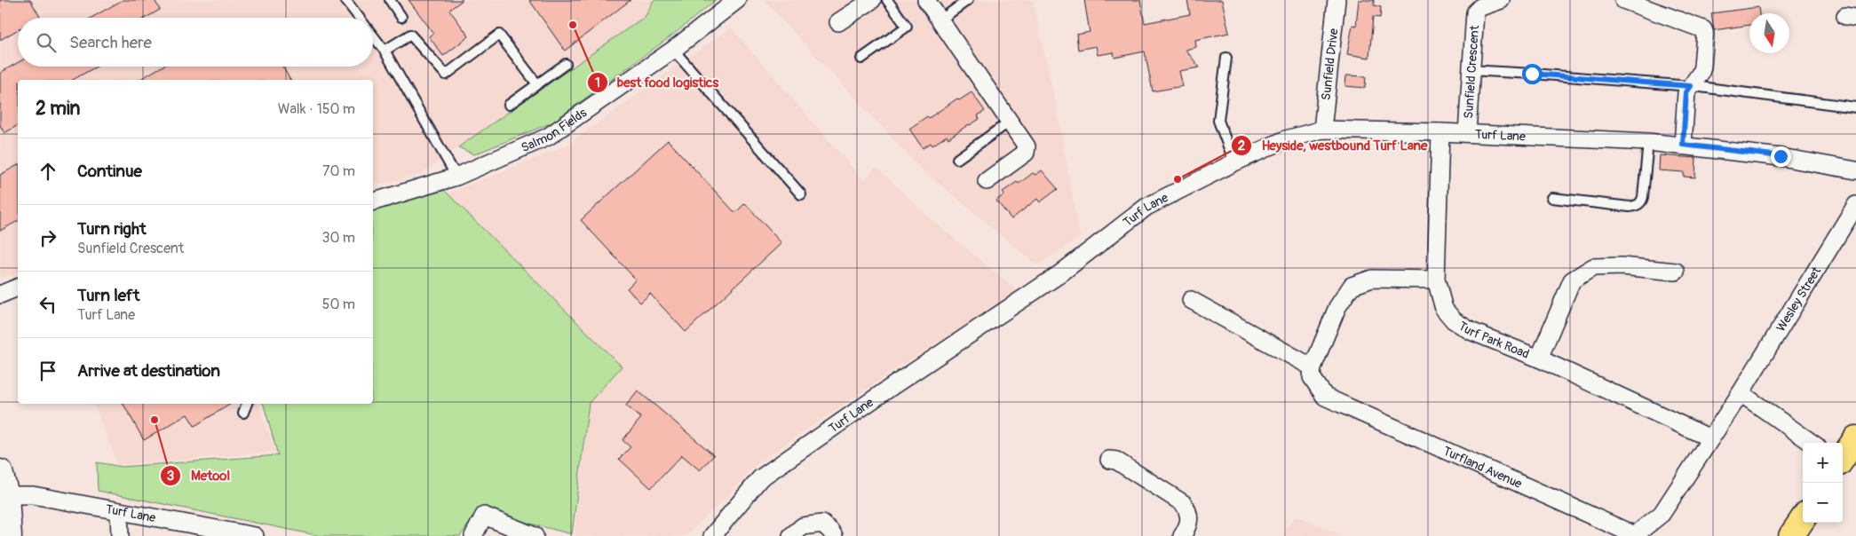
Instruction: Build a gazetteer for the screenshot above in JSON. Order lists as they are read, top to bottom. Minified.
{"streets":{"street":["Sunfield Drive","Sunfield Crescent","Salmon Fields","Turf Lane","Wesley Street","Turf Park Road","Turfland Avenue"]},"crossings":[["Sunfield Drive","Turf Lane"],["Sunfield Crescent","Turf Lane"],["Turf Lane","Turf Park Road"],["Wesley Street","Turfland Avenue"],["Turf Park Road","Turfland Avenue"]],"places":["best food logistics","Heyside, westbound Turf Lane","Metool"],"north":"bottom","page":{"search":"Search here","heading":["2 min","Walk · 150 m"],"list":[["Continue","70 m"],["Turn right","Sunfield Crescent","30 m"],["Turn left","Turf Lane","50 m"],"Arrive at destination"],"map_buttons":["+","−"]}}
